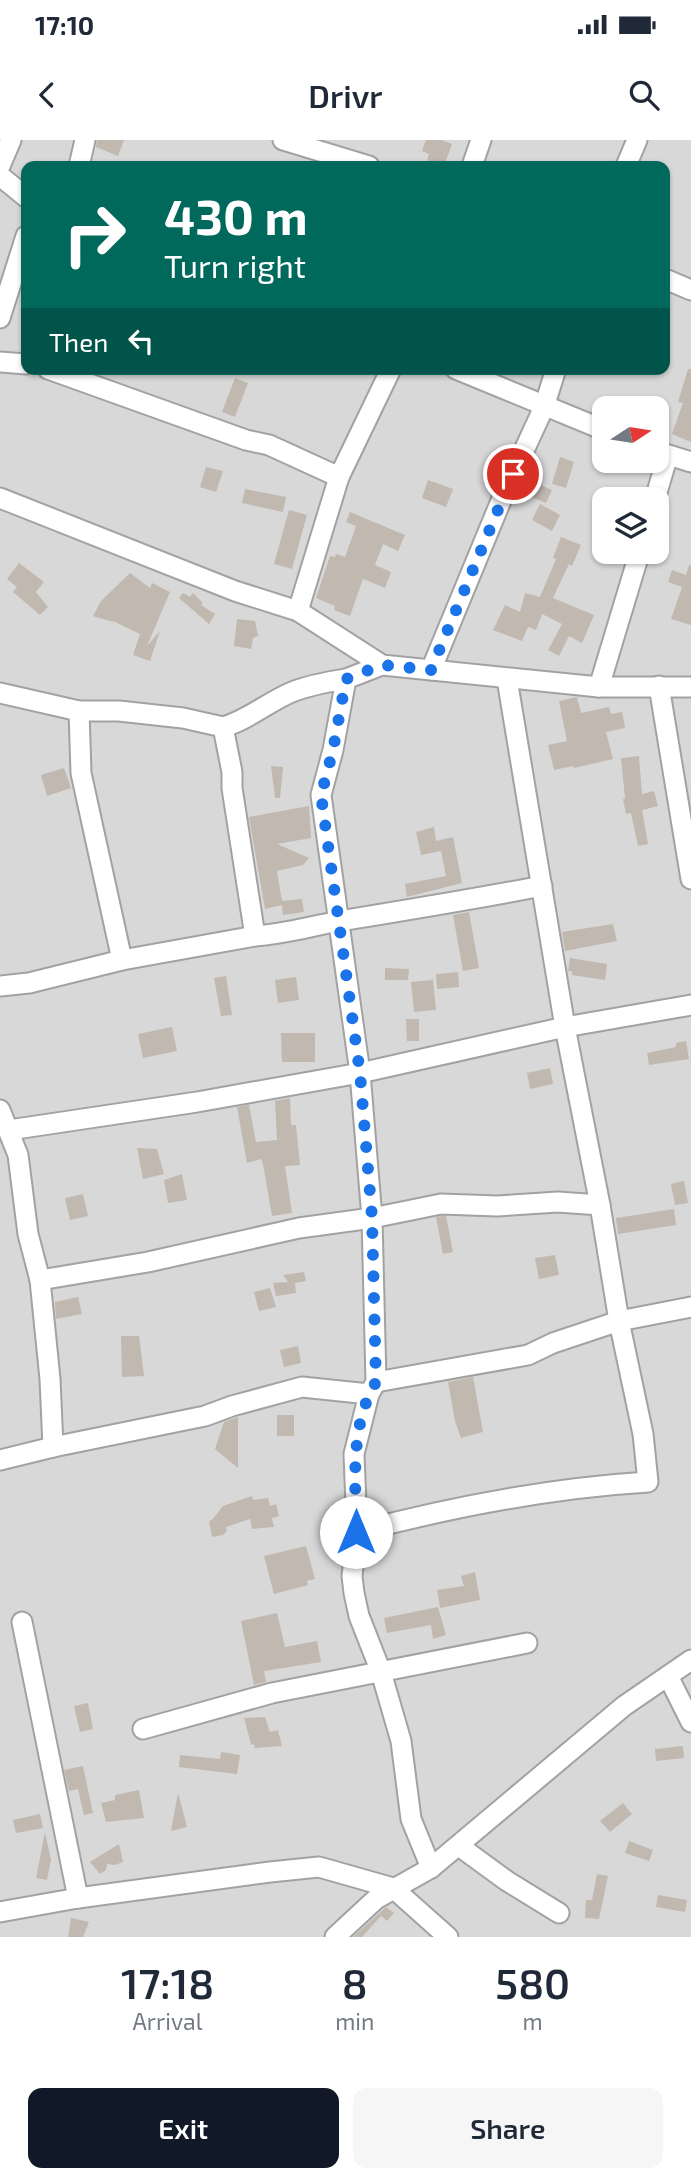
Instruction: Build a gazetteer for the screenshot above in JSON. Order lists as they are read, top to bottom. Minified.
{"north":"right","page":{"status":"17:10","header":"Drivr","turn":["430 m","Turn right"],"then":"Then","eta":["17:18","Arrival","8","min","580","m"],"buttons":["Exit","Share"]}}
